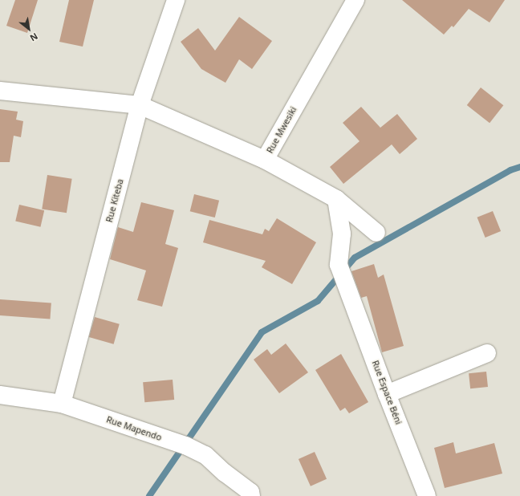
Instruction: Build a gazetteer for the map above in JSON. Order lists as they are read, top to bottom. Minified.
{"streets":{"street":["Rue Mwesiki","Rue Kiteba","Rue Espace Béni","Rue Mapendo"]},"crossings":[["Rue Mwesiki","Rue Espace Béni"],["Rue Kiteba","Rue Mapendo"]],"north":"bottom right"}
